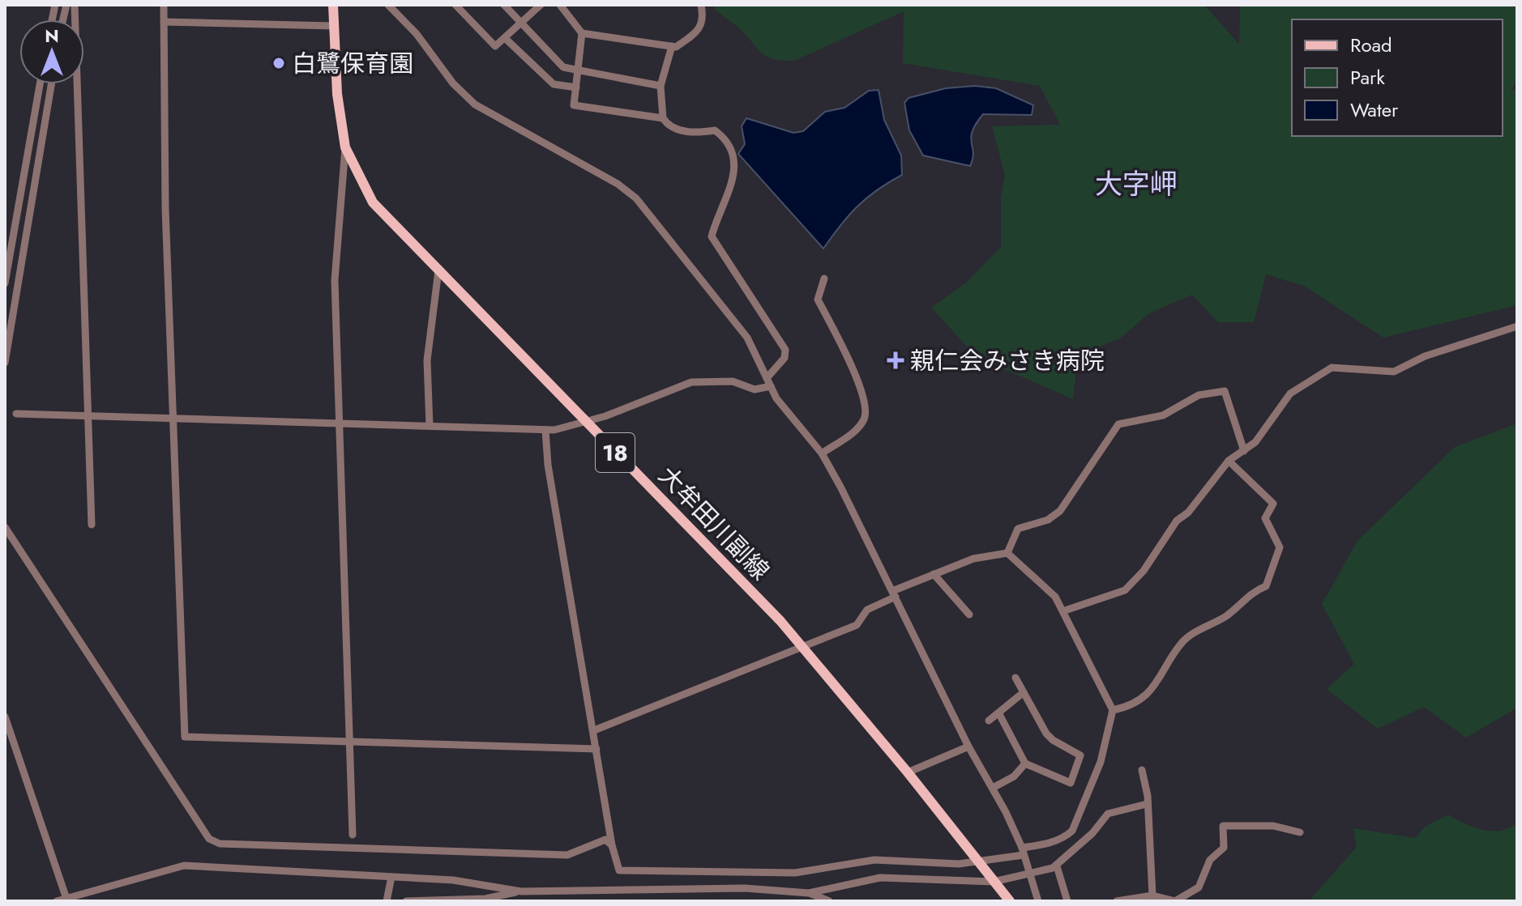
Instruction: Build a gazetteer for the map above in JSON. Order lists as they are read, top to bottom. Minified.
{"streets":{"main road":["18","大牟田川副線"]},"districts":["大字岬"],"places":{"other":["白鷺保育園"],"health":["親仁会みさき病院"]},"legend":["Road","Park","Water"],"north":"top"}
